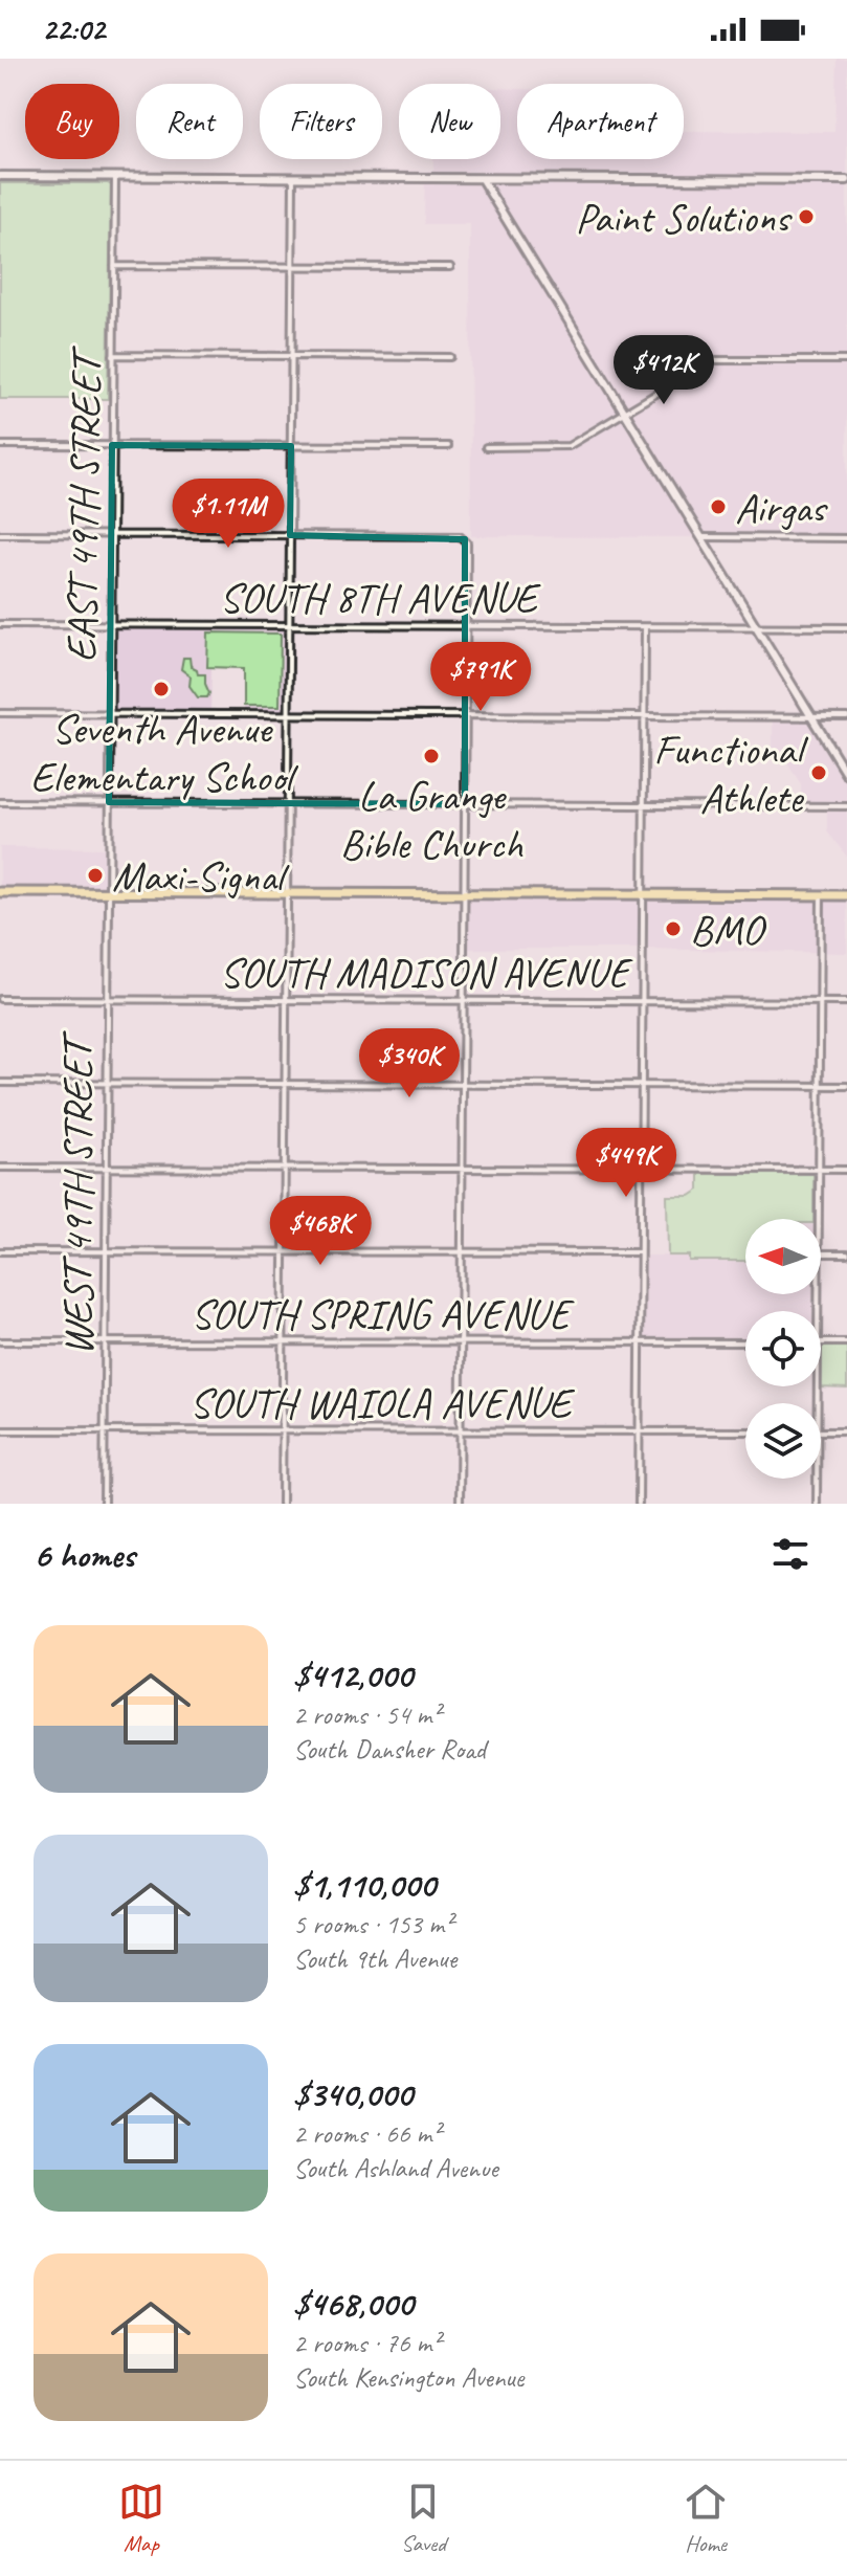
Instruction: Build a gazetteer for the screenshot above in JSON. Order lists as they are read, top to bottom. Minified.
{"streets":{"street":["EAST 49TH STREET","SOUTH 8TH AVENUE","SOUTH MADISON AVENUE","WEST 49TH STREET","SOUTH SPRING AVENUE","SOUTH WAIOLA AVENUE"]},"crossings":[["EAST 49TH STREET","SOUTH 8TH AVENUE"],["EAST 49TH STREET","WEST 49TH STREET"],["SOUTH MADISON AVENUE","WEST 49TH STREET"],["WEST 49TH STREET","SOUTH SPRING AVENUE"],["WEST 49TH STREET","SOUTH WAIOLA AVENUE"]],"places":["Paint Solutions","Airgas","Seventh Avenue Elementary School","La Grange Bible Church","Functional Athlete","Maxi-Signal","BMO"],"north":"left","page":{"status":"22:02","chip":["Buy","Rent","Filters","New","Apartment"],"price":["$412K","$1.11M","$791K","$340K","$449K","$468K"],"heading":"6 homes","list":[{"name":"$412,000","note":"2 rooms · 54 m² · South Dansher Road"},{"name":"$1,110,000","note":"5 rooms · 153 m² · South 9th Avenue"},{"name":"$340,000","note":"2 rooms · 66 m² · South Ashland Avenue"},{"name":"$468,000","note":"2 rooms · 76 m² · South Kensington Avenue"}],"tabs":["Map","Saved","Home"]}}
